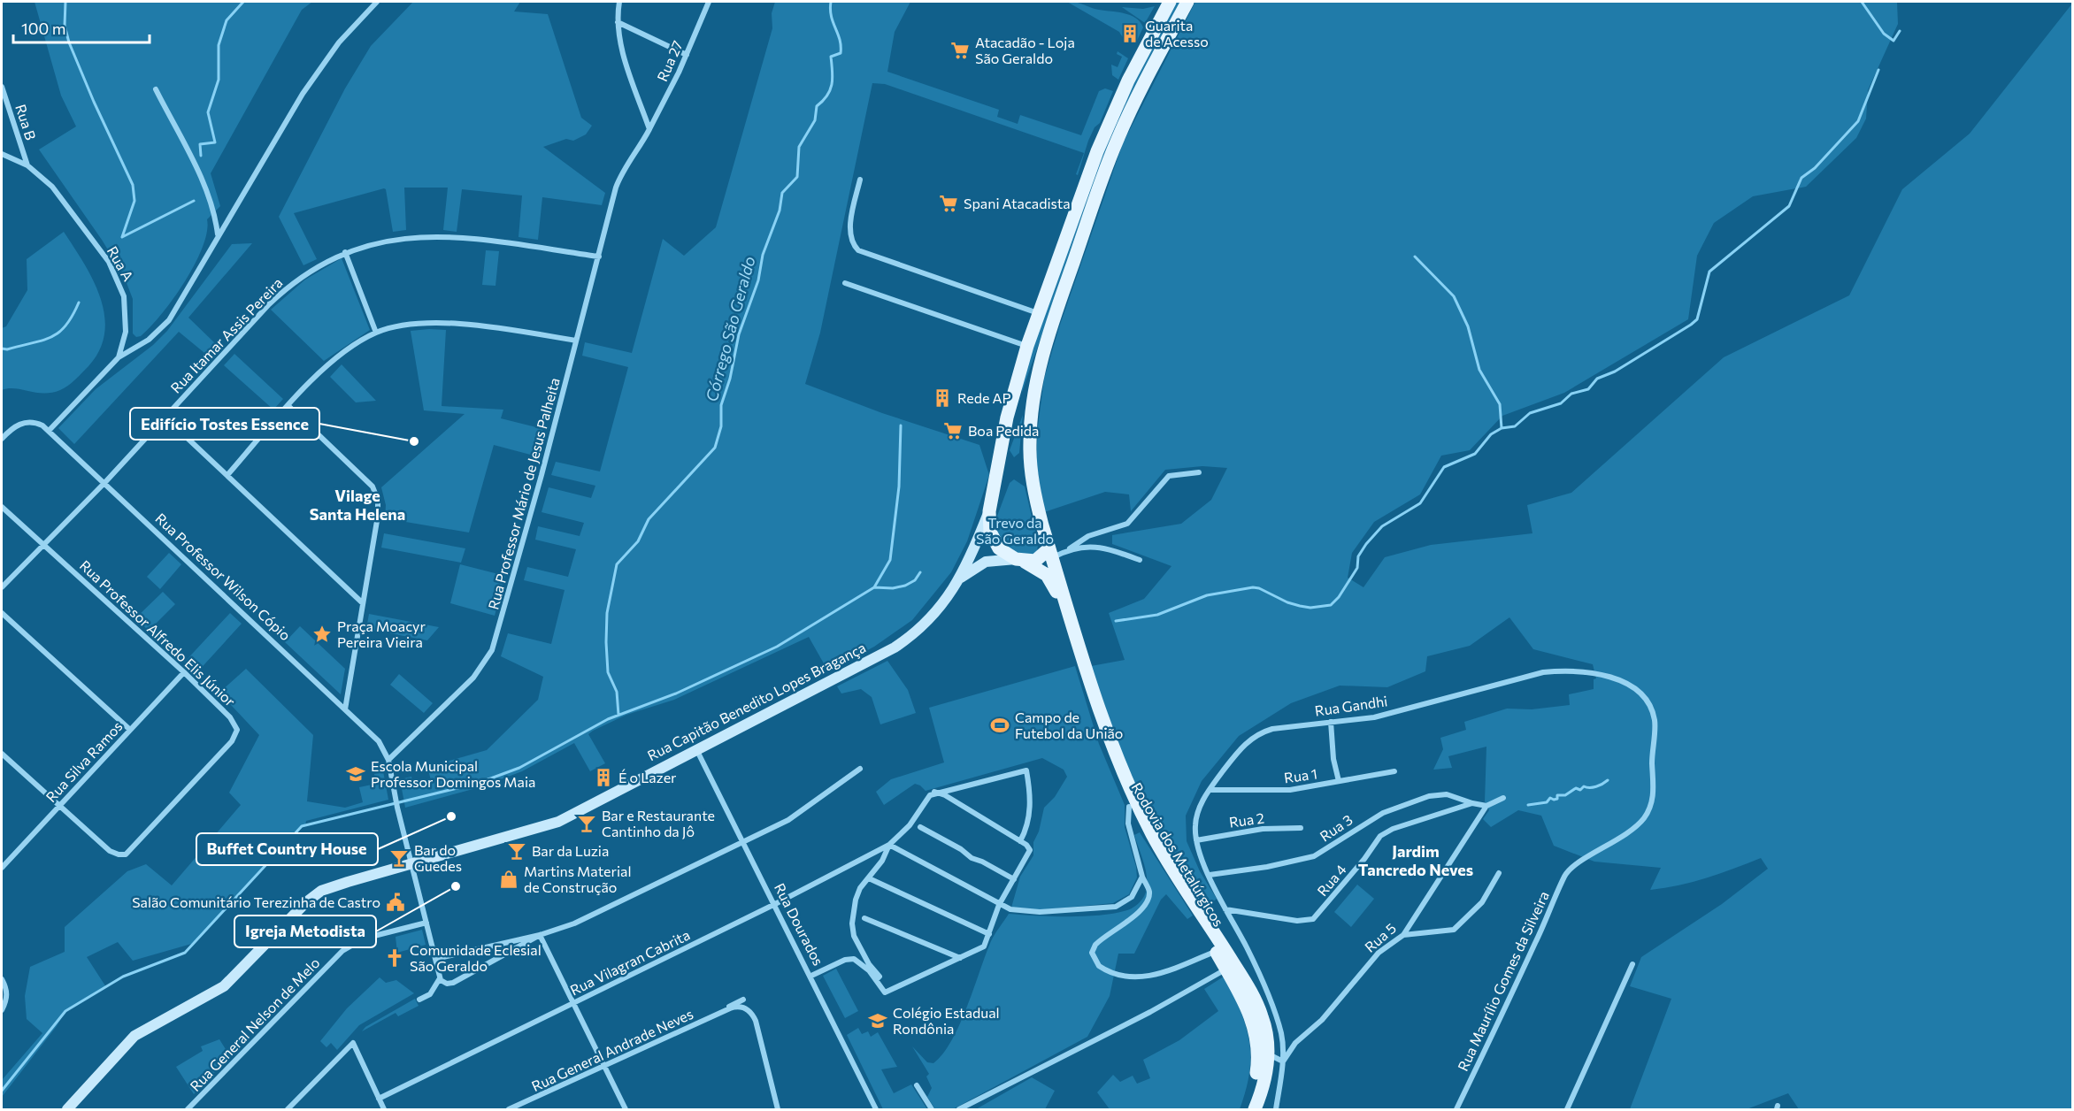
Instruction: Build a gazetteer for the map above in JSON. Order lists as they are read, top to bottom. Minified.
{"streets":{"main road":["Rua Capitão Benedito Lopes Bragança","Rodovia dos Metalúrgicos"],"street":["Rua 27","Rua B","Rua A","Rua Itamar Assis Pereira","Rua Professor Mário de Jesus Palheita","Rua Professor Wilson Cópio","Rua Professor Alfredo Elis Júnior","Rua Gandhi","Rua Silva Ramos","Rua 1","Rua 2","Rua 3","Rua 4","Rua Dourados","Rua 5","Rua Vilagran Cabrita","Rua Maurílio Gomes da Silveira","Rua General Nelson de Melo","Rua General Andrade Neves"]},"crossings":[["Rua 27","Rua Professor Mário de Jesus Palheita"],["Rua B","Rua A"],["Rua Itamar Assis Pereira","Rua Professor Mário de Jesus Palheita"],["Rua Itamar Assis Pereira","Rua Professor Wilson Cópio"],["Rua Itamar Assis Pereira","Rua Professor Alfredo Elis Júnior"],["Rua Professor Mário de Jesus Palheita","Rua Professor Wilson Cópio"],["Rua Professor Alfredo Elis Júnior","Rua Silva Ramos"],["Rua Capitão Benedito Lopes Bragança","Rodovia dos Metalúrgicos"],["Rua Capitão Benedito Lopes Bragança","Rua Dourados"],["Rua Gandhi","Rua 1"],["Rua Gandhi","Rua 2"],["Rua Gandhi","Rua 3"],["Rua Gandhi","Rua 4"],["Rua Gandhi","Rua 5"],["Rua Gandhi","Rua Maurílio Gomes da Silveira"],["Rua 3","Rua 4"],["Rua 4","Rua 5"],["Rua Dourados","Rua Vilagran Cabrita"]],"districts":["Vilage Santa Helena","Jardim Tancredo Neves"],"water":["Córrego São Geraldo"],"parks":["Trevo da São Geraldo"],"places":{"building":["Guarita de Acesso","Rede AP","É o Lazer"],"supermarket":["Atacadão - Loja São Geraldo","Spani Atacadista","Boa Pedida"],"other":["Edifício Tostes Essence","Buffet Country House","Igreja Metodista"],"place":["Praça Moacyr Pereira Vieira"],"sports":["Campo de Futebol da União"],"school or university":["Escola Municipal Professor Domingos Maia","Colégio Estadual Rondônia"],"bar":["Bar e Restaurante Cantinho da Jô","Bar da Luzia","Bar do Guedes"],"shop":["Martins Material de Construção"],"public building":["Salão Comunitário Terezinha de Castro"],"church":["Comunidade Eclesial São Geraldo"]},"scale_bar":"100 m"}
